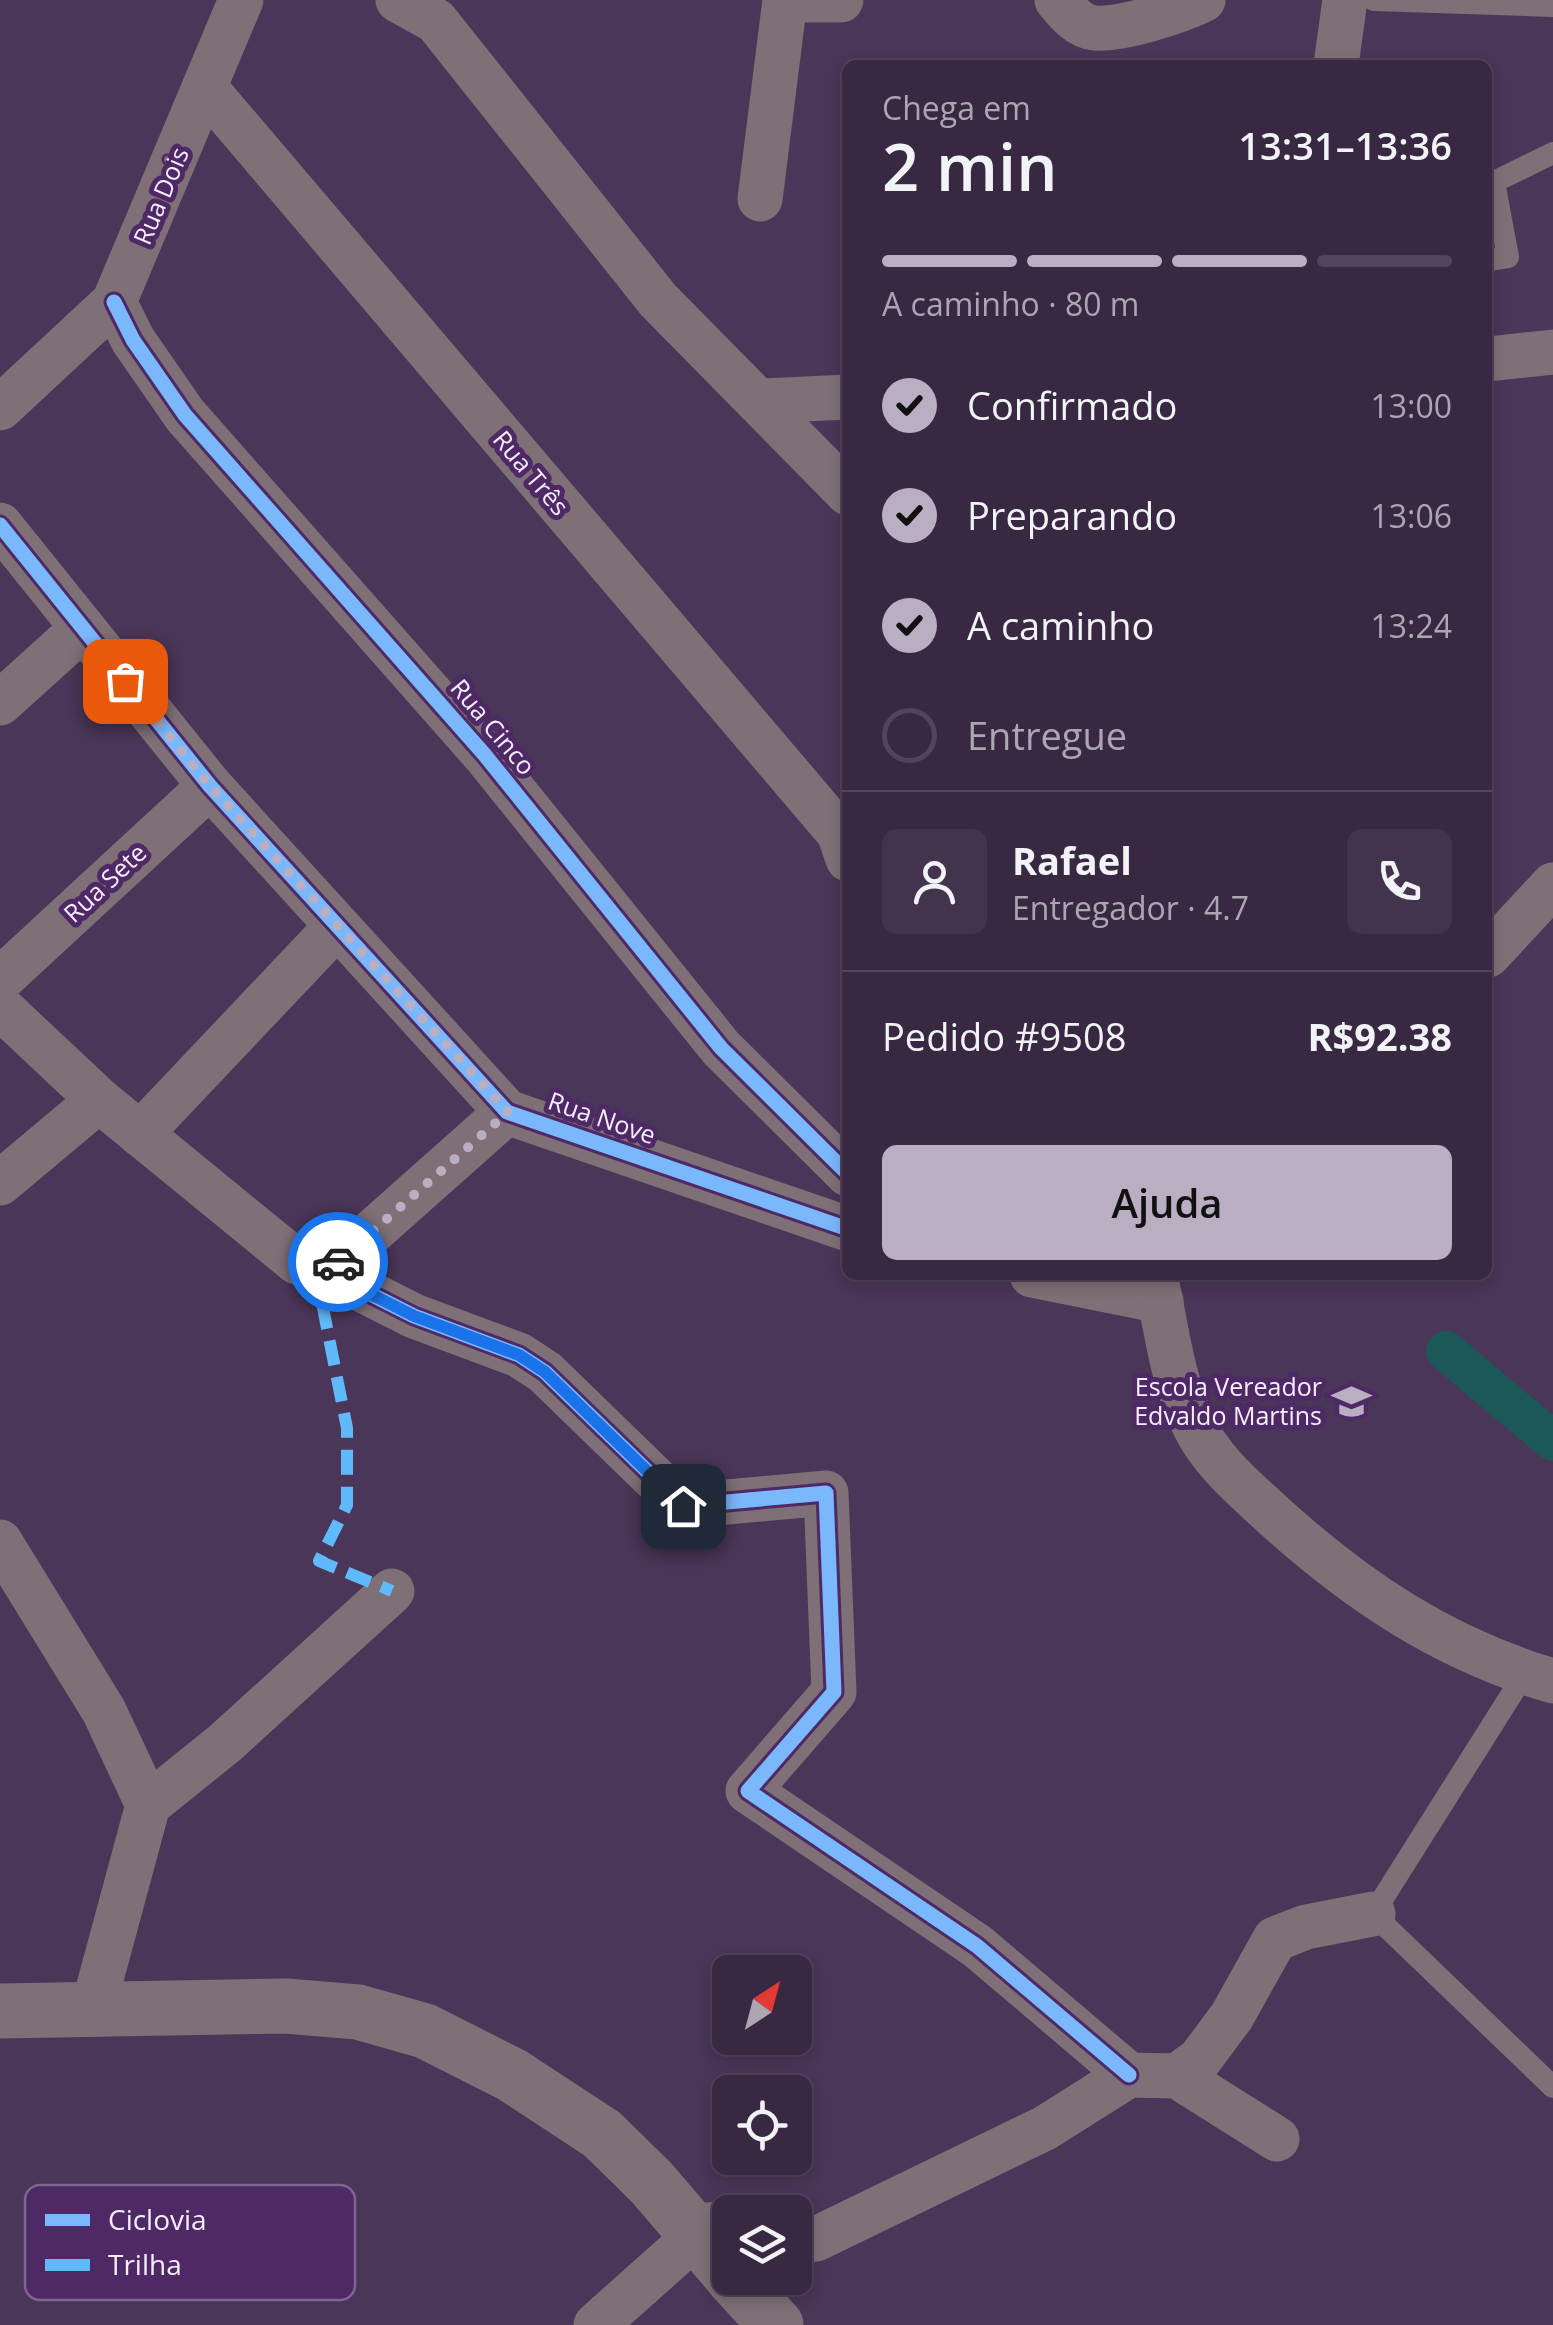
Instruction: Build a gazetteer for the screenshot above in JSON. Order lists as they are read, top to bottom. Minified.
{"streets":{"street":["Rua Dois","Rua Três","Rua Cinco","Rua Sete","Rua Nove"]},"crossings":[["Rua Dois","Rua Três"],["Rua Dois","Rua Cinco"],["Rua Sete","Rua Nove"]],"places":{"school or university":["Escola Vereador Edvaldo Martins"]},"legend":["Ciclovia","Trilha"],"north":"top right","page":{"heading":["2 min","Chega em","13:31–13:36"],"panel":["Rafael","Entregador · 4.7","Pedido #9508","R$92.38"],"bar":"A caminho · 80 m","list":[["Confirmado","13:00"],["Preparando","13:06"],["A caminho","13:24"],"Entregue"],"buttons":"Ajuda"}}
